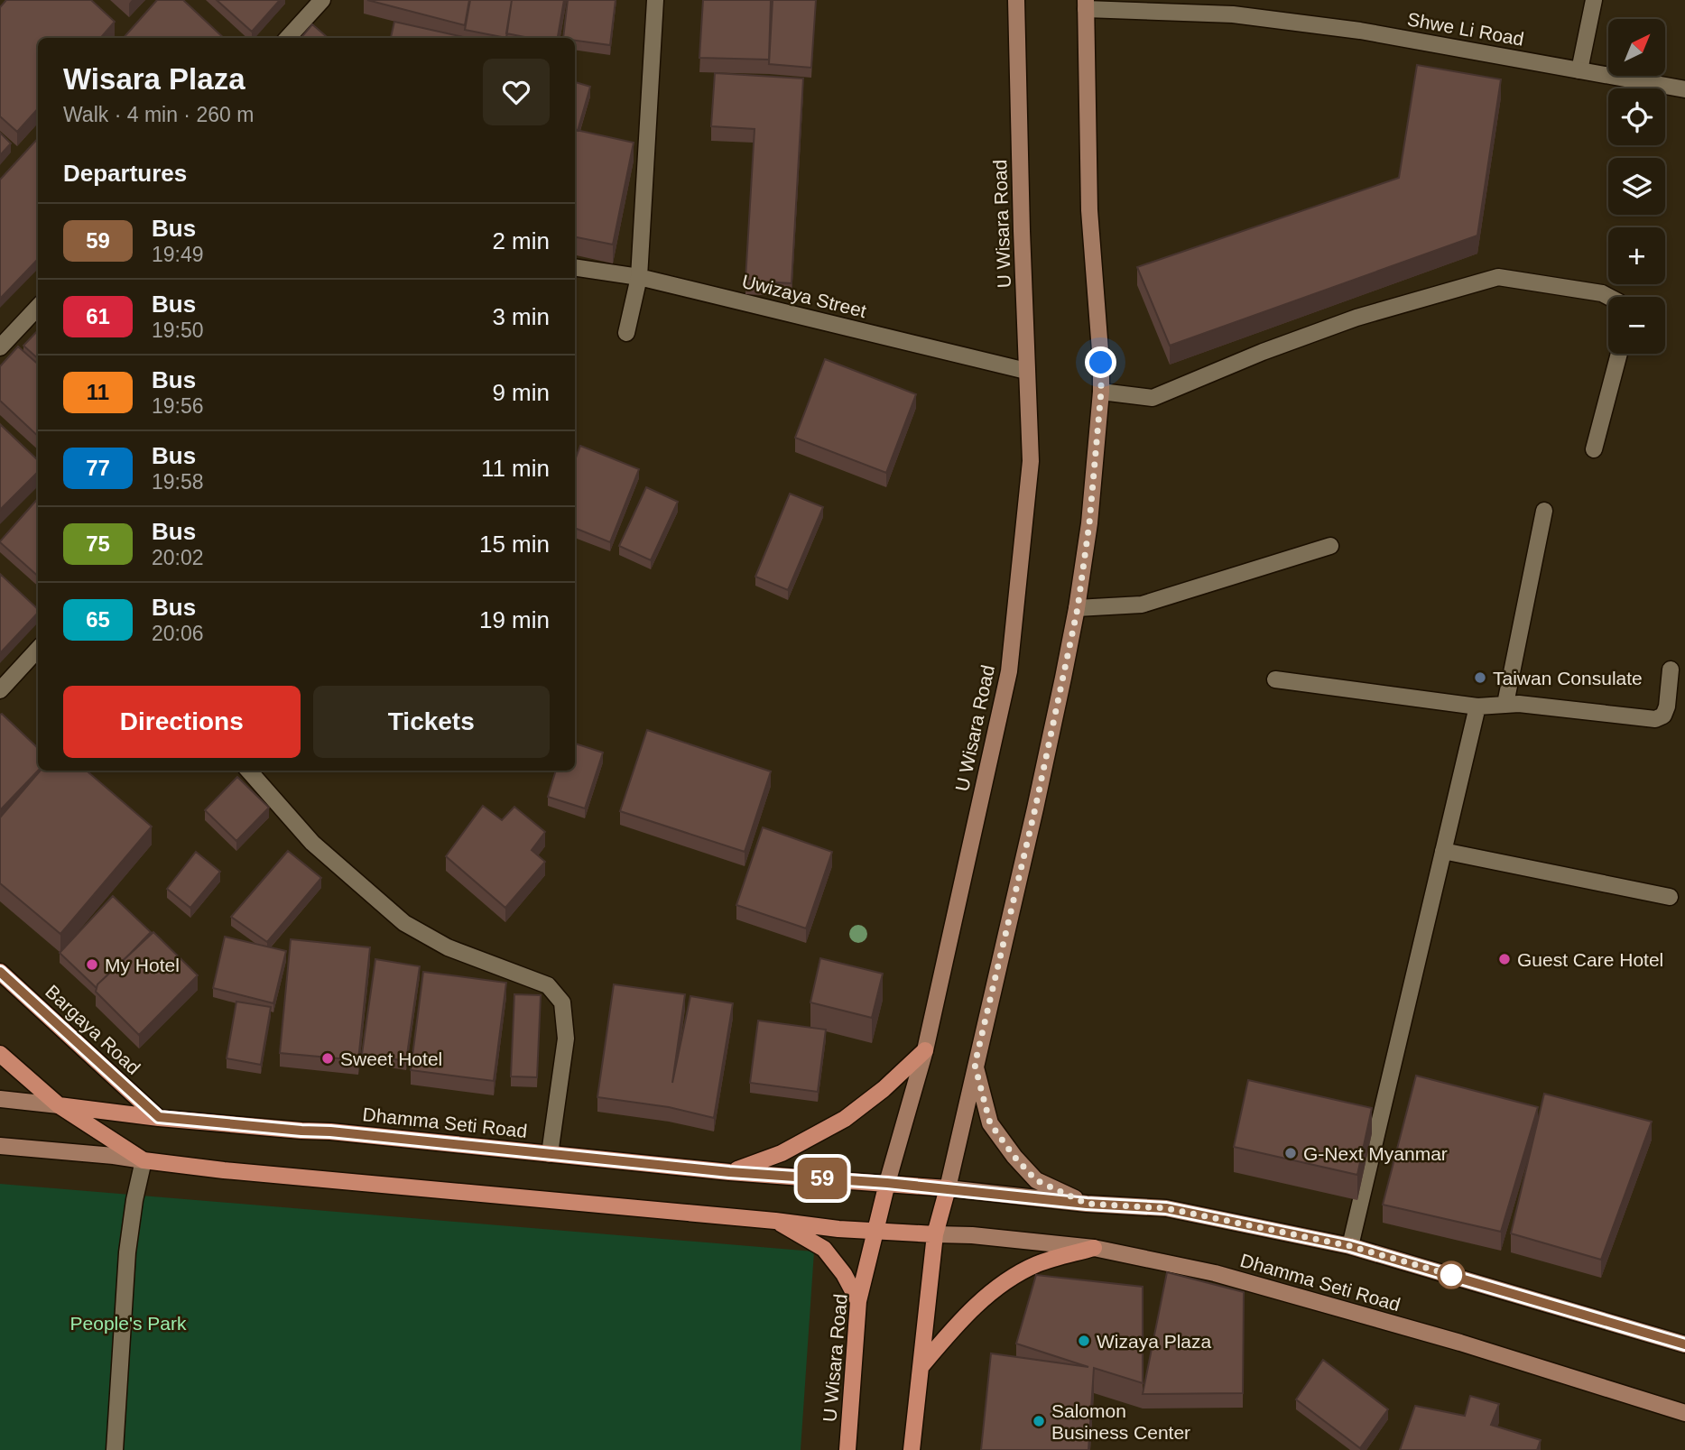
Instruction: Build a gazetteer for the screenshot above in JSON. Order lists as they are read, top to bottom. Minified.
{"streets":{"main road":["U Wisara Road","Bargaya Road","Dhamma Seti Road"],"street":["Shwe Li Road","Uwizaya Street"]},"crossings":[["U Wisara Road","Uwizaya Street"],["U Wisara Road","Dhamma Seti Road"],["Bargaya Road","Dhamma Seti Road"]],"parks":["People's Park"],"places":["Taiwan Consulate","Guest Care Hotel","My Hotel","Sweet Hotel","G-Next Myanmar","Wizaya Plaza","Salomon Business Center"],"lines":["bus line 59"],"north":"top right","page":{"on_map":"59","map_buttons":["+","−"],"heading":[["Wisara Plaza","Walk · 4 min · 260 m"],"Departures"],"list":[{"mark":"59","name":"Bus","note":"19:49","value":"2 min"},{"mark":"61","name":"Bus","note":"19:50","value":"3 min"},{"mark":"11","name":"Bus","note":"19:56","value":"9 min"},{"mark":"77","name":"Bus","note":"19:58","value":"11 min"},{"mark":"75","name":"Bus","note":"20:02","value":"15 min"},{"mark":"65","name":"Bus","note":"20:06","value":"19 min"}],"buttons":["Directions","Tickets"]}}
